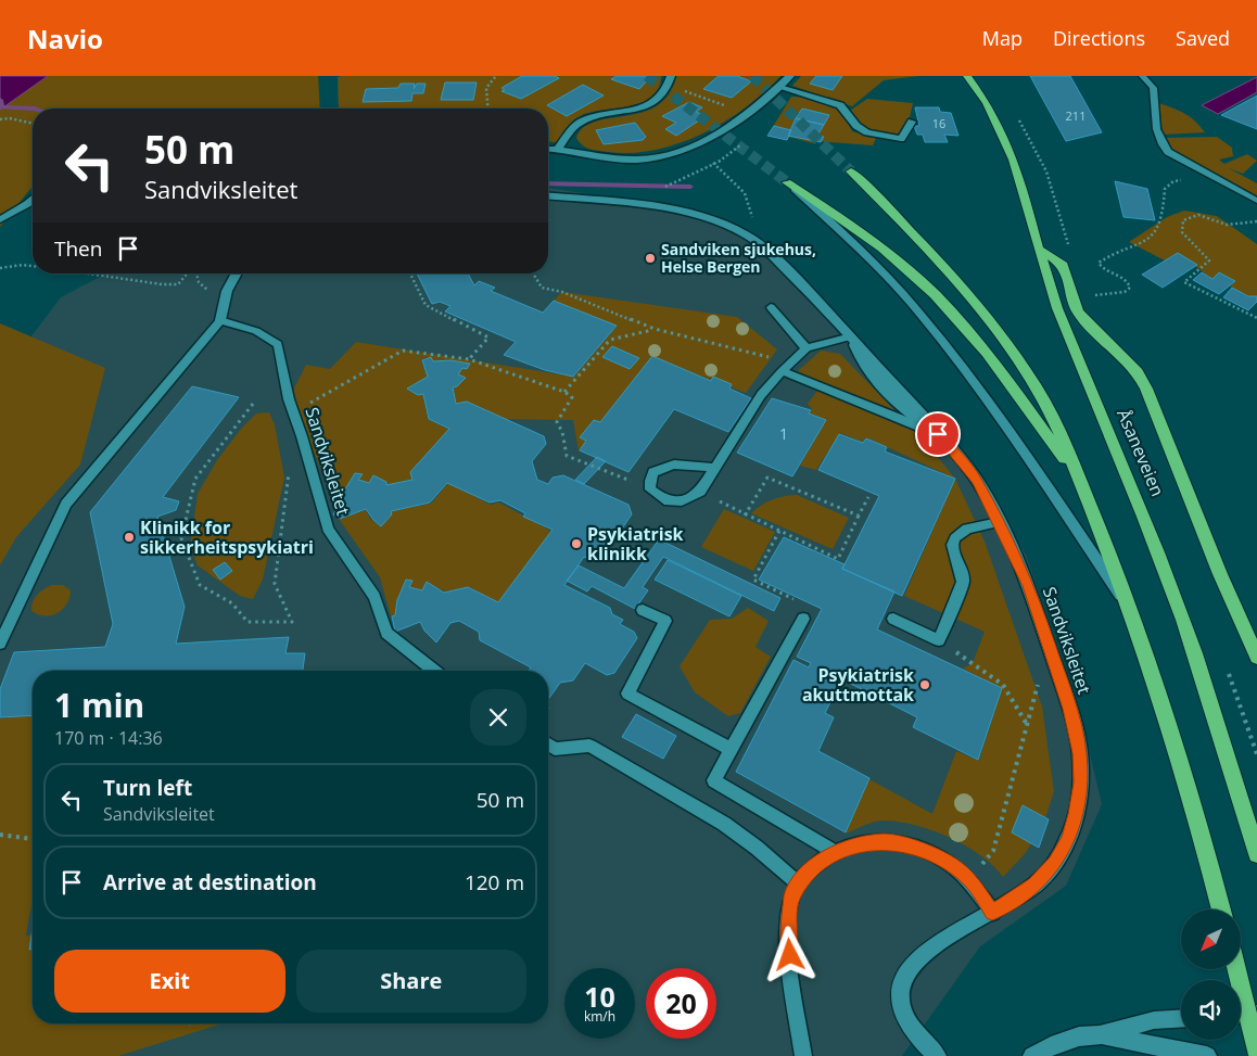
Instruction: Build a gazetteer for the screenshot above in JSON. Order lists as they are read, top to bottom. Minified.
{"streets":{"highway":["Åsaneveien"],"street":["Sandviksleitet"]},"places":["Sandviken sjukehus, Helse Bergen","Klinikk for sikkerheitspsykiatri","Psykiatrisk klinikk","Psykiatrisk akuttmottak"],"house_numbers":["211","16","1"],"north":"bottom left","page":{"header":"Navio","nav":["Map","Directions","Saved"],"turn":["50 m","Sandviksleitet"],"then":"Then","heading":["1 min","170 m · 14:36"],"list":[{"name":"Turn left","note":"Sandviksleitet","value":"50 m"},{"name":"Arrive at destination","value":"120 m"}],"buttons":["Exit","Share"],"speed":"10 km/h","limit":"20"}}
